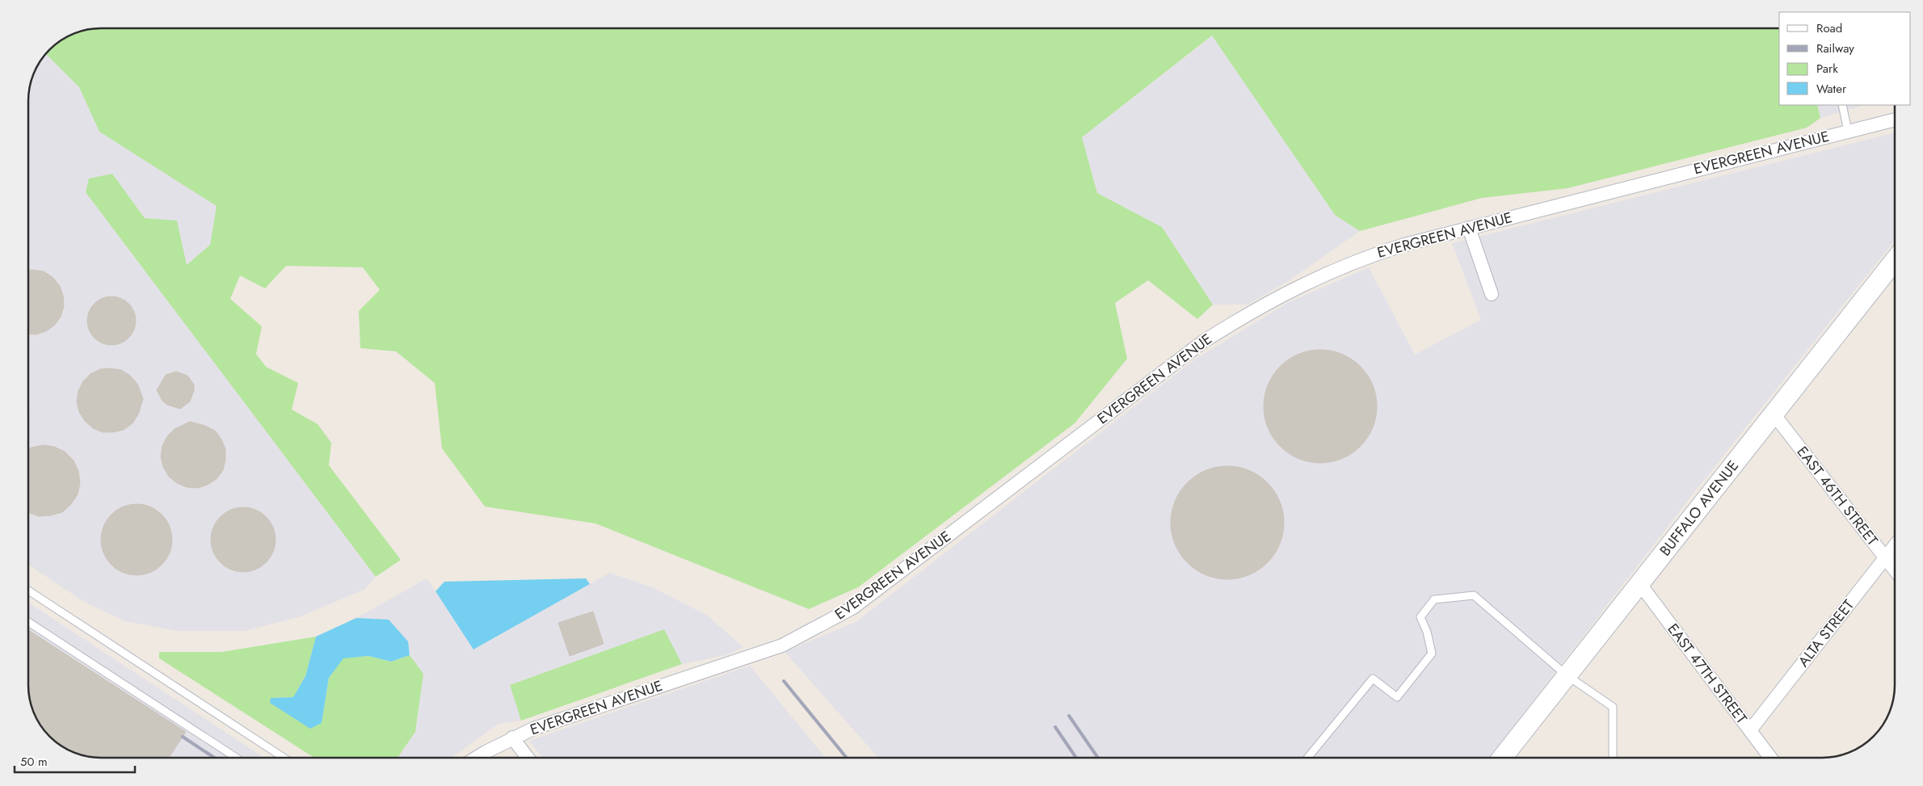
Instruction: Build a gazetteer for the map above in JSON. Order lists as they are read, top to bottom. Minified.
{"streets":{"street":["EVERGREEN AVENUE","EAST 46TH STREET","BUFFALO AVENUE","ALTA STREET","EAST 47TH STREET"]},"crossings":[["EAST 46TH STREET","BUFFALO AVENUE"],["EAST 46TH STREET","ALTA STREET"],["BUFFALO AVENUE","EAST 47TH STREET"],["ALTA STREET","EAST 47TH STREET"]],"legend":["Road","Railway","Park","Water"],"scale_bar":"50 m"}
